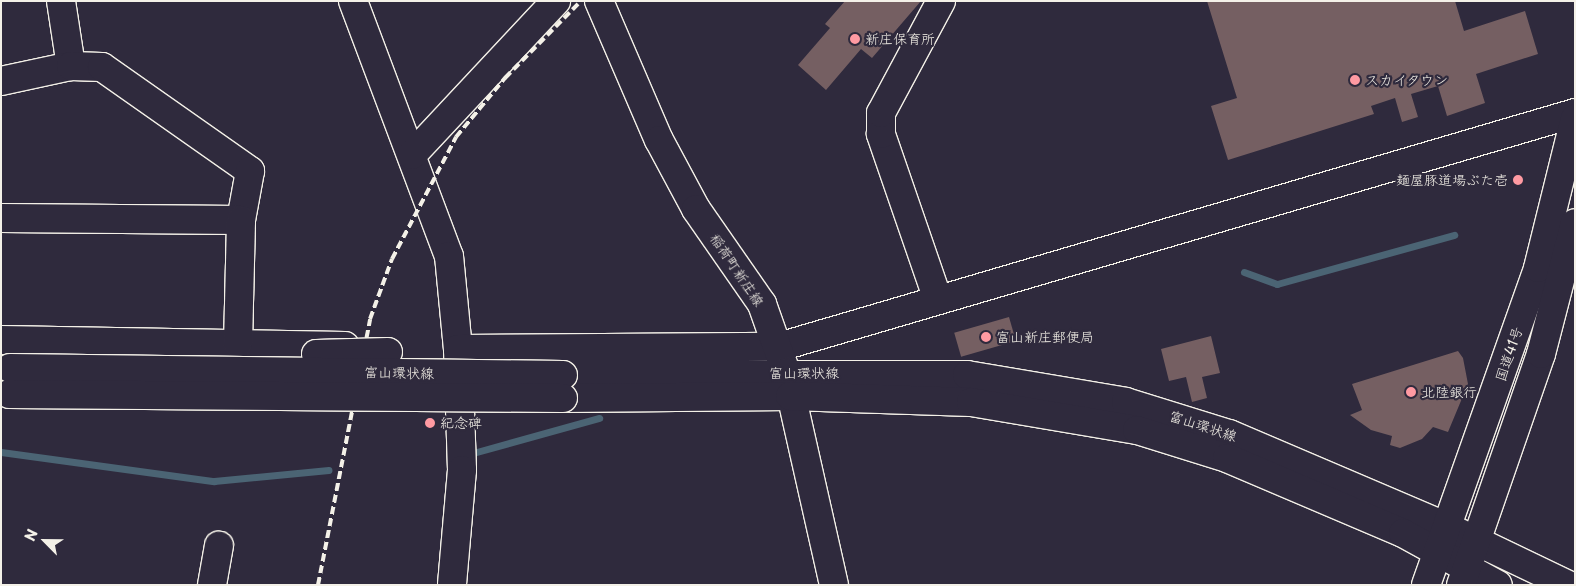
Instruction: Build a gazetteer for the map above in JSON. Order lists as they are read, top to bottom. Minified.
{"streets":{"main road":["稲荷町新庄線","国道41号","富山環状線"]},"crossings":[["稲荷町新庄線","富山環状線"],["国道41号","富山環状線"]],"places":["新庄保育所","スカイタウン","麺屋豚道場ぶた壱","富山新庄郵便局","北陸銀行","紀念碑"],"north":"top left"}
